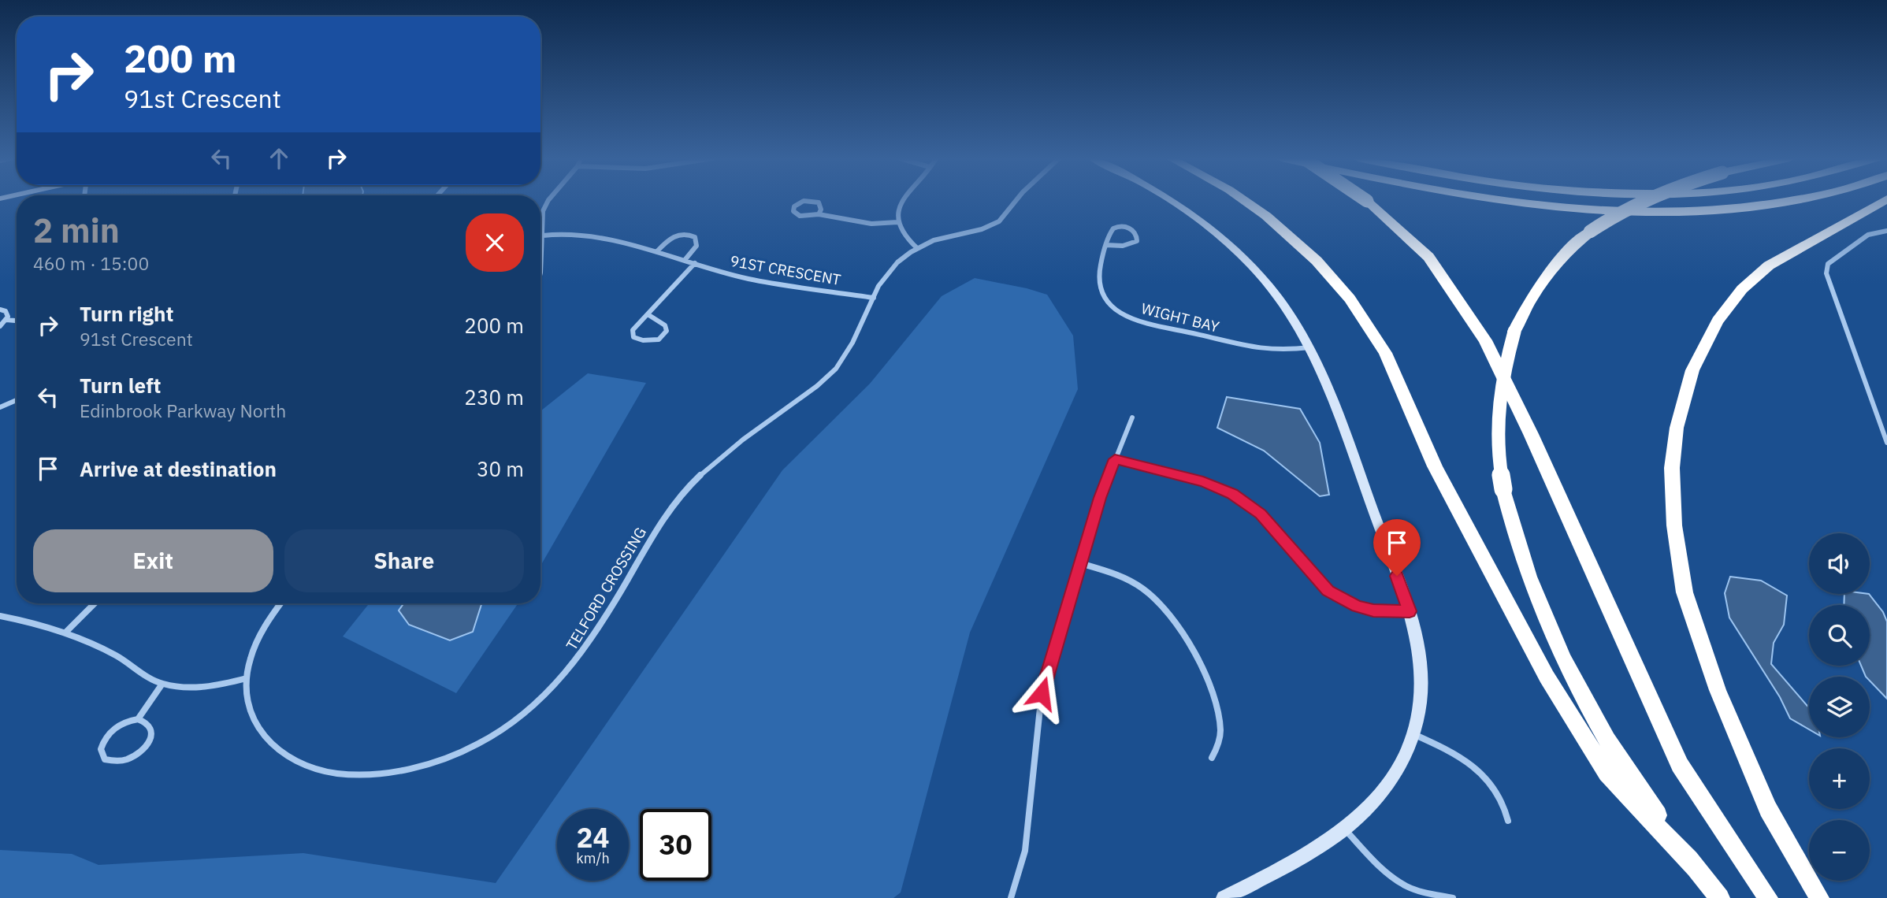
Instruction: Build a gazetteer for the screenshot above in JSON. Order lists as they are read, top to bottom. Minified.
{"streets":{"street":["91ST CRESCENT","WIGHT BAY","TELFORD CROSSING"]},"crossings":[["91ST CRESCENT","TELFORD CROSSING"]],"page":{"turn":["200 m","91st Crescent"],"heading":["2 min","460 m · 15:00"],"list":[{"name":"Turn right","note":"91st Crescent","value":"200 m"},{"name":"Turn left","note":"Edinbrook Parkway North","value":"230 m"},{"name":"Arrive at destination","value":"30 m"}],"buttons":["Exit","Share"],"map_buttons":["+","−"],"speed":"24 km/h","limit":"30"}}
